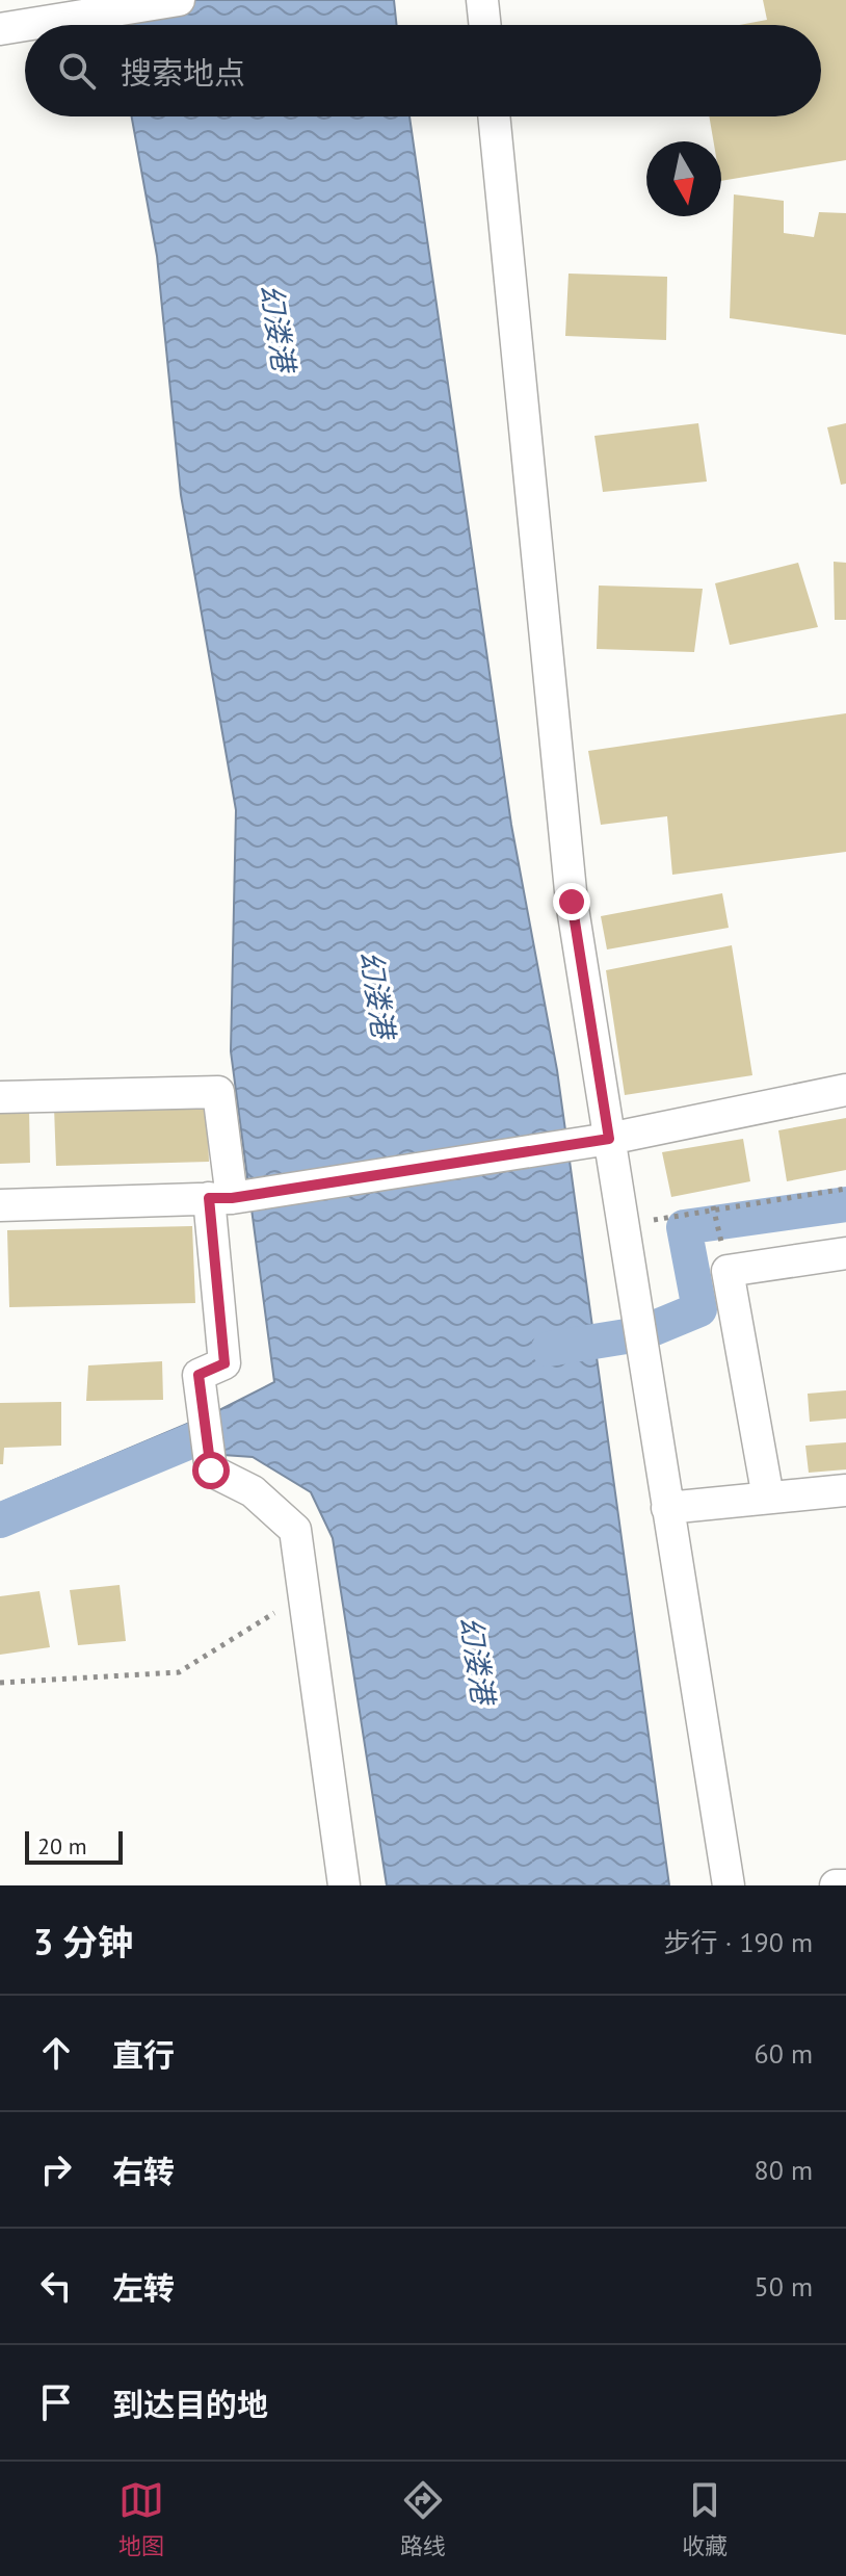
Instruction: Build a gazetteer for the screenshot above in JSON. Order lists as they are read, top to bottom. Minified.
{"water":["幻溇港"],"scale_bar":"20 m","north":"bottom","page":{"search":"搜索地点","scale":"20 m","heading":["3 分钟","步行 · 190 m"],"list":[["直行","60 m"],["右转","80 m"],["左转","50 m"],"到达目的地"],"nav":["地图","路线","收藏"]}}
